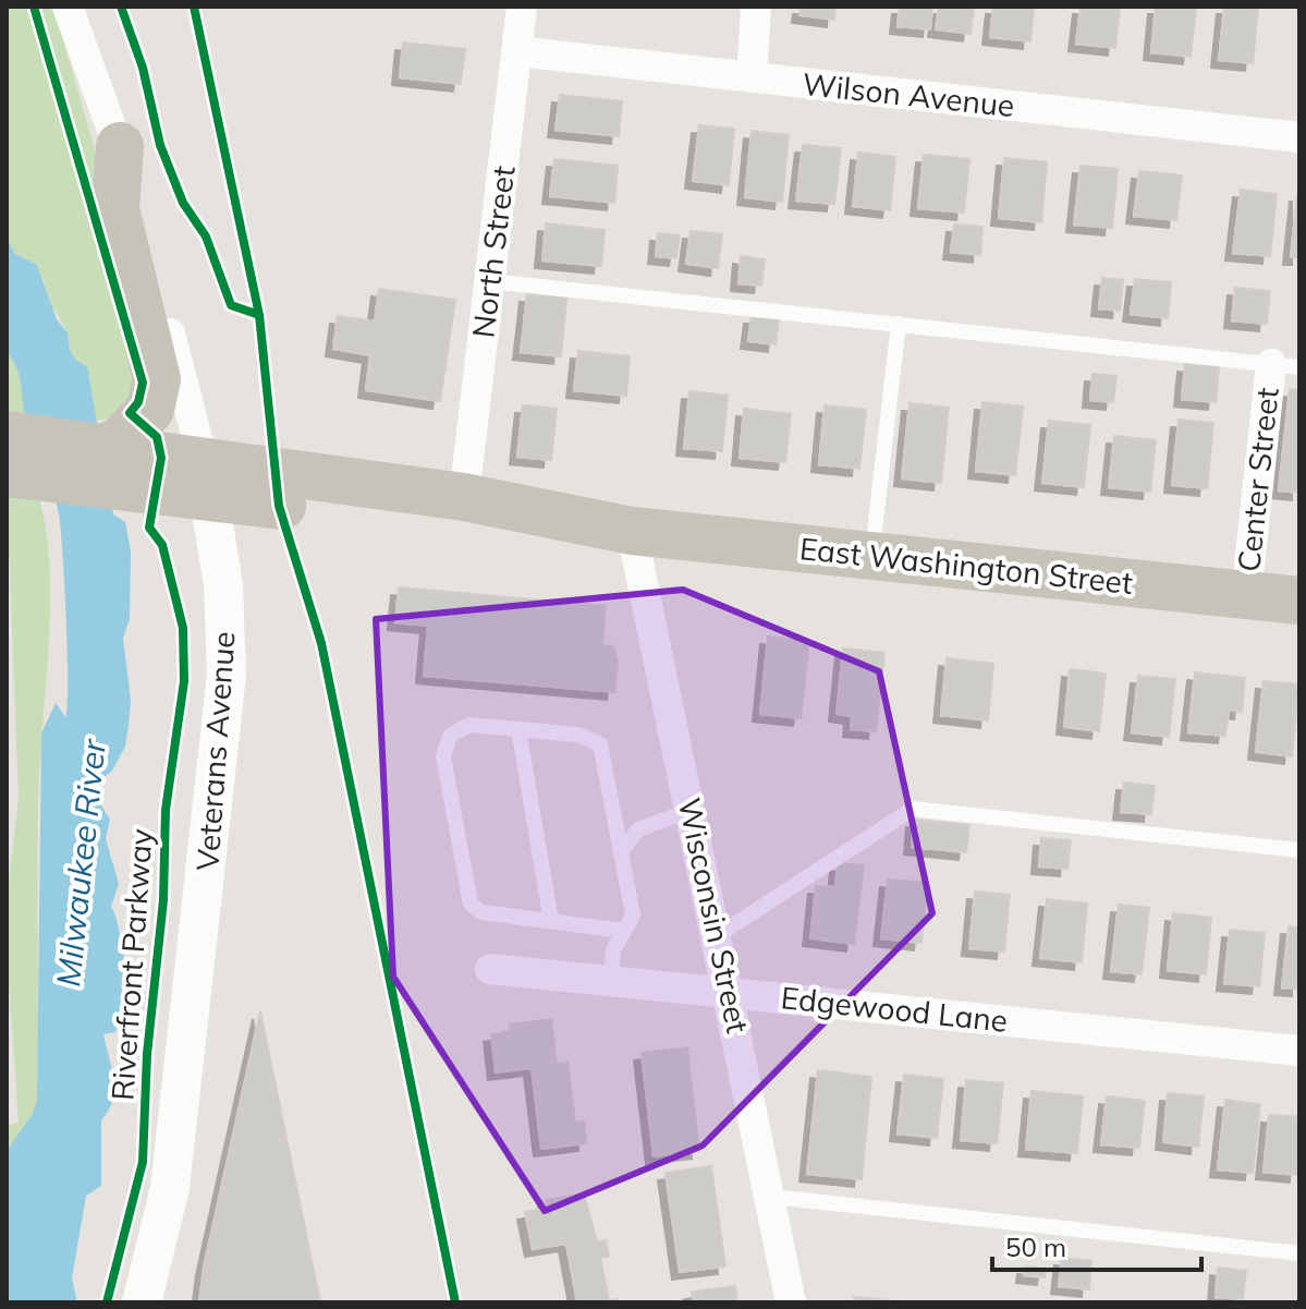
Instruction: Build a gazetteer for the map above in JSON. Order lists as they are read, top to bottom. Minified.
{"streets":{"main road":["East Washington Street"],"street":["Wilson Avenue","North Street","Center Street","Veterans Avenue","Wisconsin Street","Edgewood Lane"],"cycle path":["Riverfront Parkway"]},"crossings":[["Wilson Avenue","North Street"],["North Street","East Washington Street"],["Center Street","East Washington Street"],["East Washington Street","Veterans Avenue"],["East Washington Street","Wisconsin Street"],["Wisconsin Street","Edgewood Lane"]],"water":["Milwaukee River"],"scale_bar":"50 m"}
